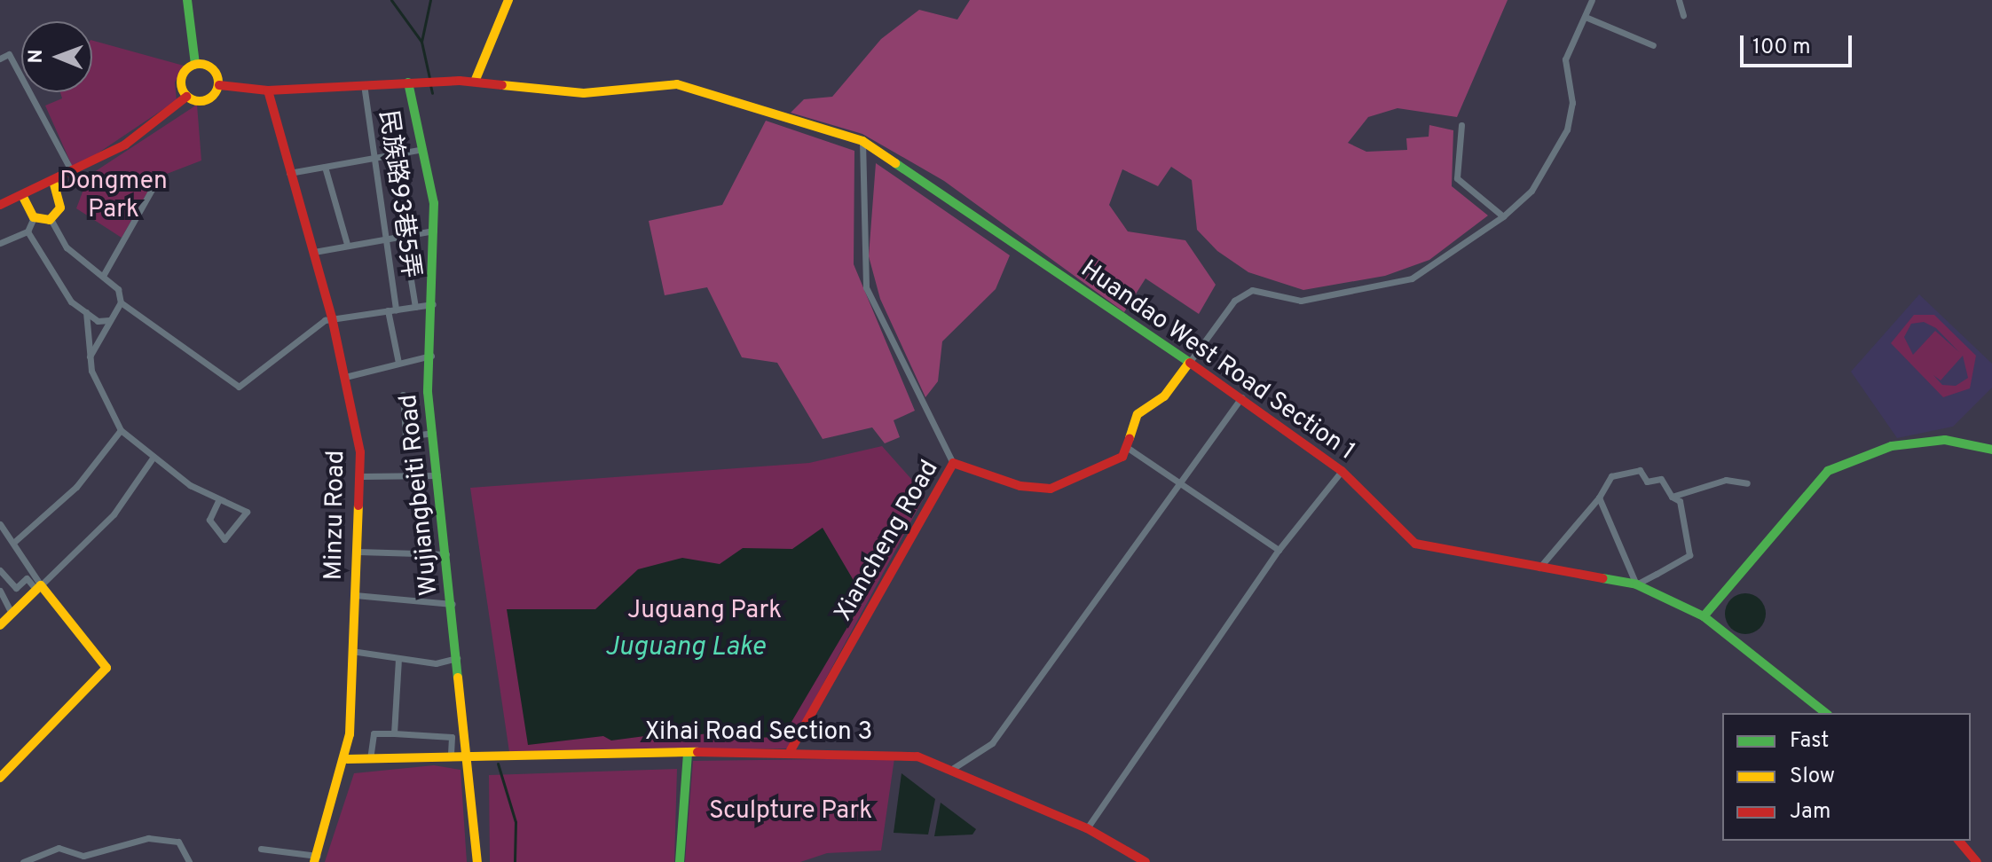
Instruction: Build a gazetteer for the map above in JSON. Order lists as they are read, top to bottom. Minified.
{"streets":{"main road":["Huandao West Road Section 1","Wujiangbeiti Road","Minzu Road","Xiancheng Road","Xihai Road Section 3"],"street":["民族路93巷5弄"]},"crossings":[["Huandao West Road Section 1","Wujiangbeiti Road"],["Huandao West Road Section 1","Xiancheng Road"],["Wujiangbeiti Road","Xihai Road Section 3"],["Minzu Road","Xihai Road Section 3"],["Xiancheng Road","Xihai Road Section 3"]],"water":["Juguang Lake"],"parks":["Dongmen Park","Juguang Park","Sculpture Park"],"legend":["Fast","Slow","Jam"],"scale_bar":"100 m","north":"left"}
